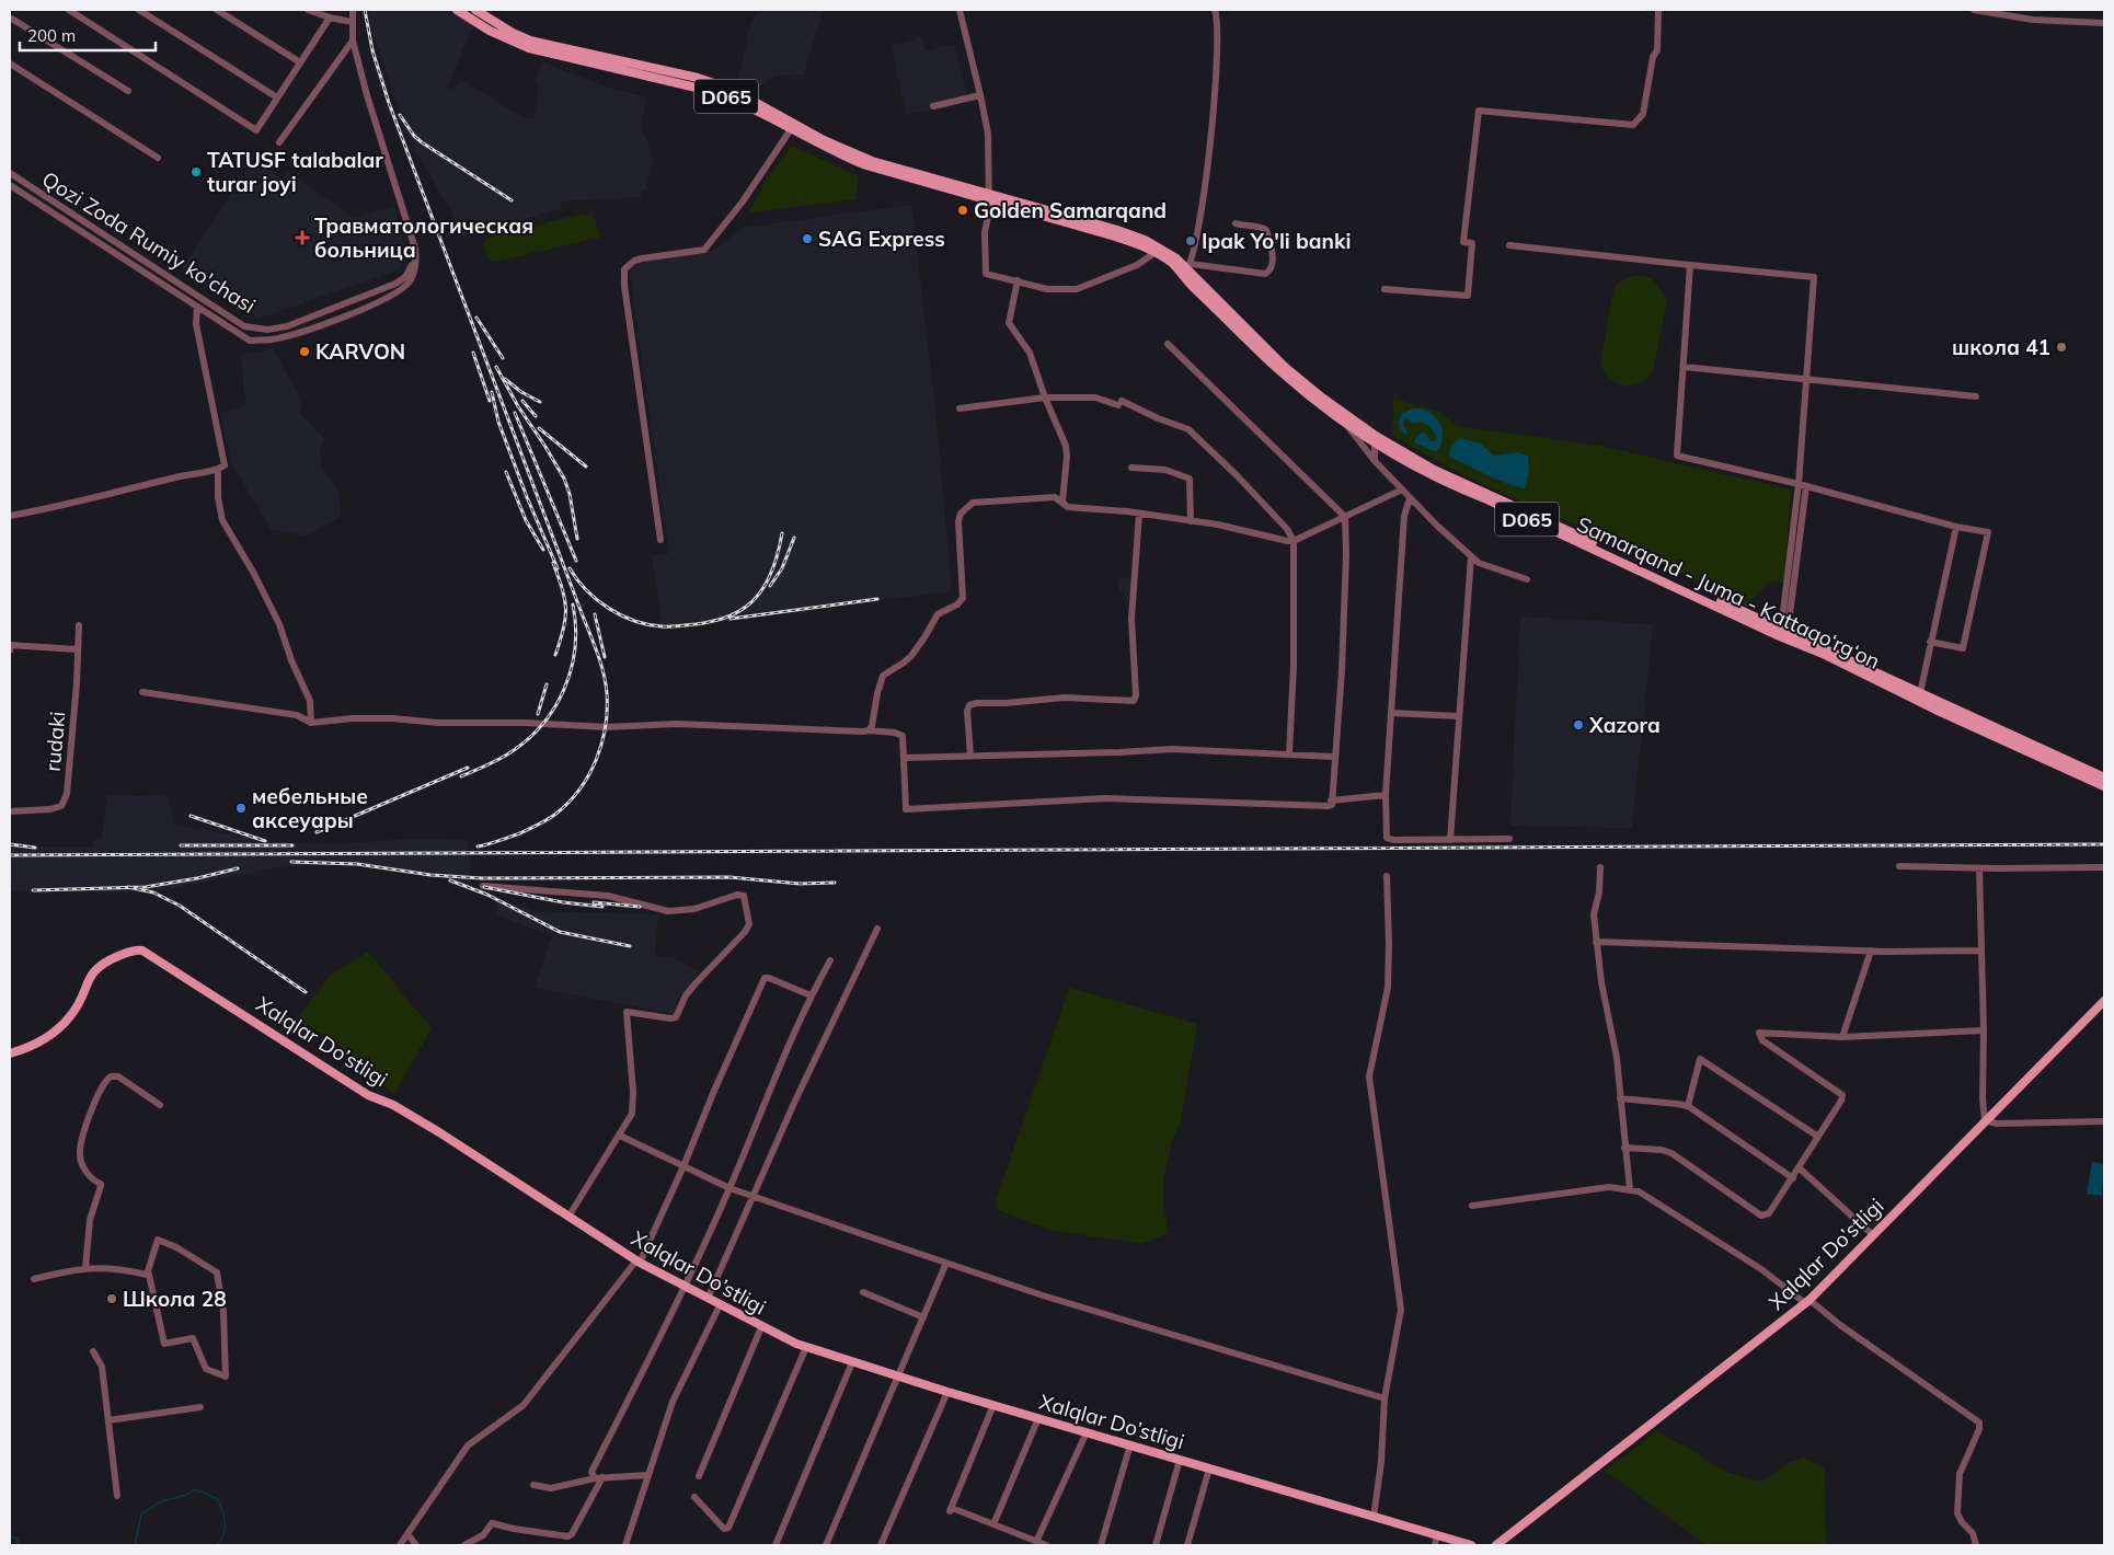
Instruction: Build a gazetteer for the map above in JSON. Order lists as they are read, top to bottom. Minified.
{"streets":{"main road":["D065","Samarqand - Juma - Kattaqo‘rg‘on","Xalqlar Do’stligi"],"street":["Qozi Zoda Rumiy ko'chasi","rudaki"]},"crossings":[["D065","Samarqand - Juma - Kattaqo‘rg‘on"]],"places":{"other":["TATUSF talabalar turar joyi","Golden Samarqand","SAG Express","Ipak Yo'li banki","школа 41","KARVON","Xazora","мебельные аксеуары","Школа 28"],"health":["Травматологическая больница"]},"scale_bar":"200 m"}
